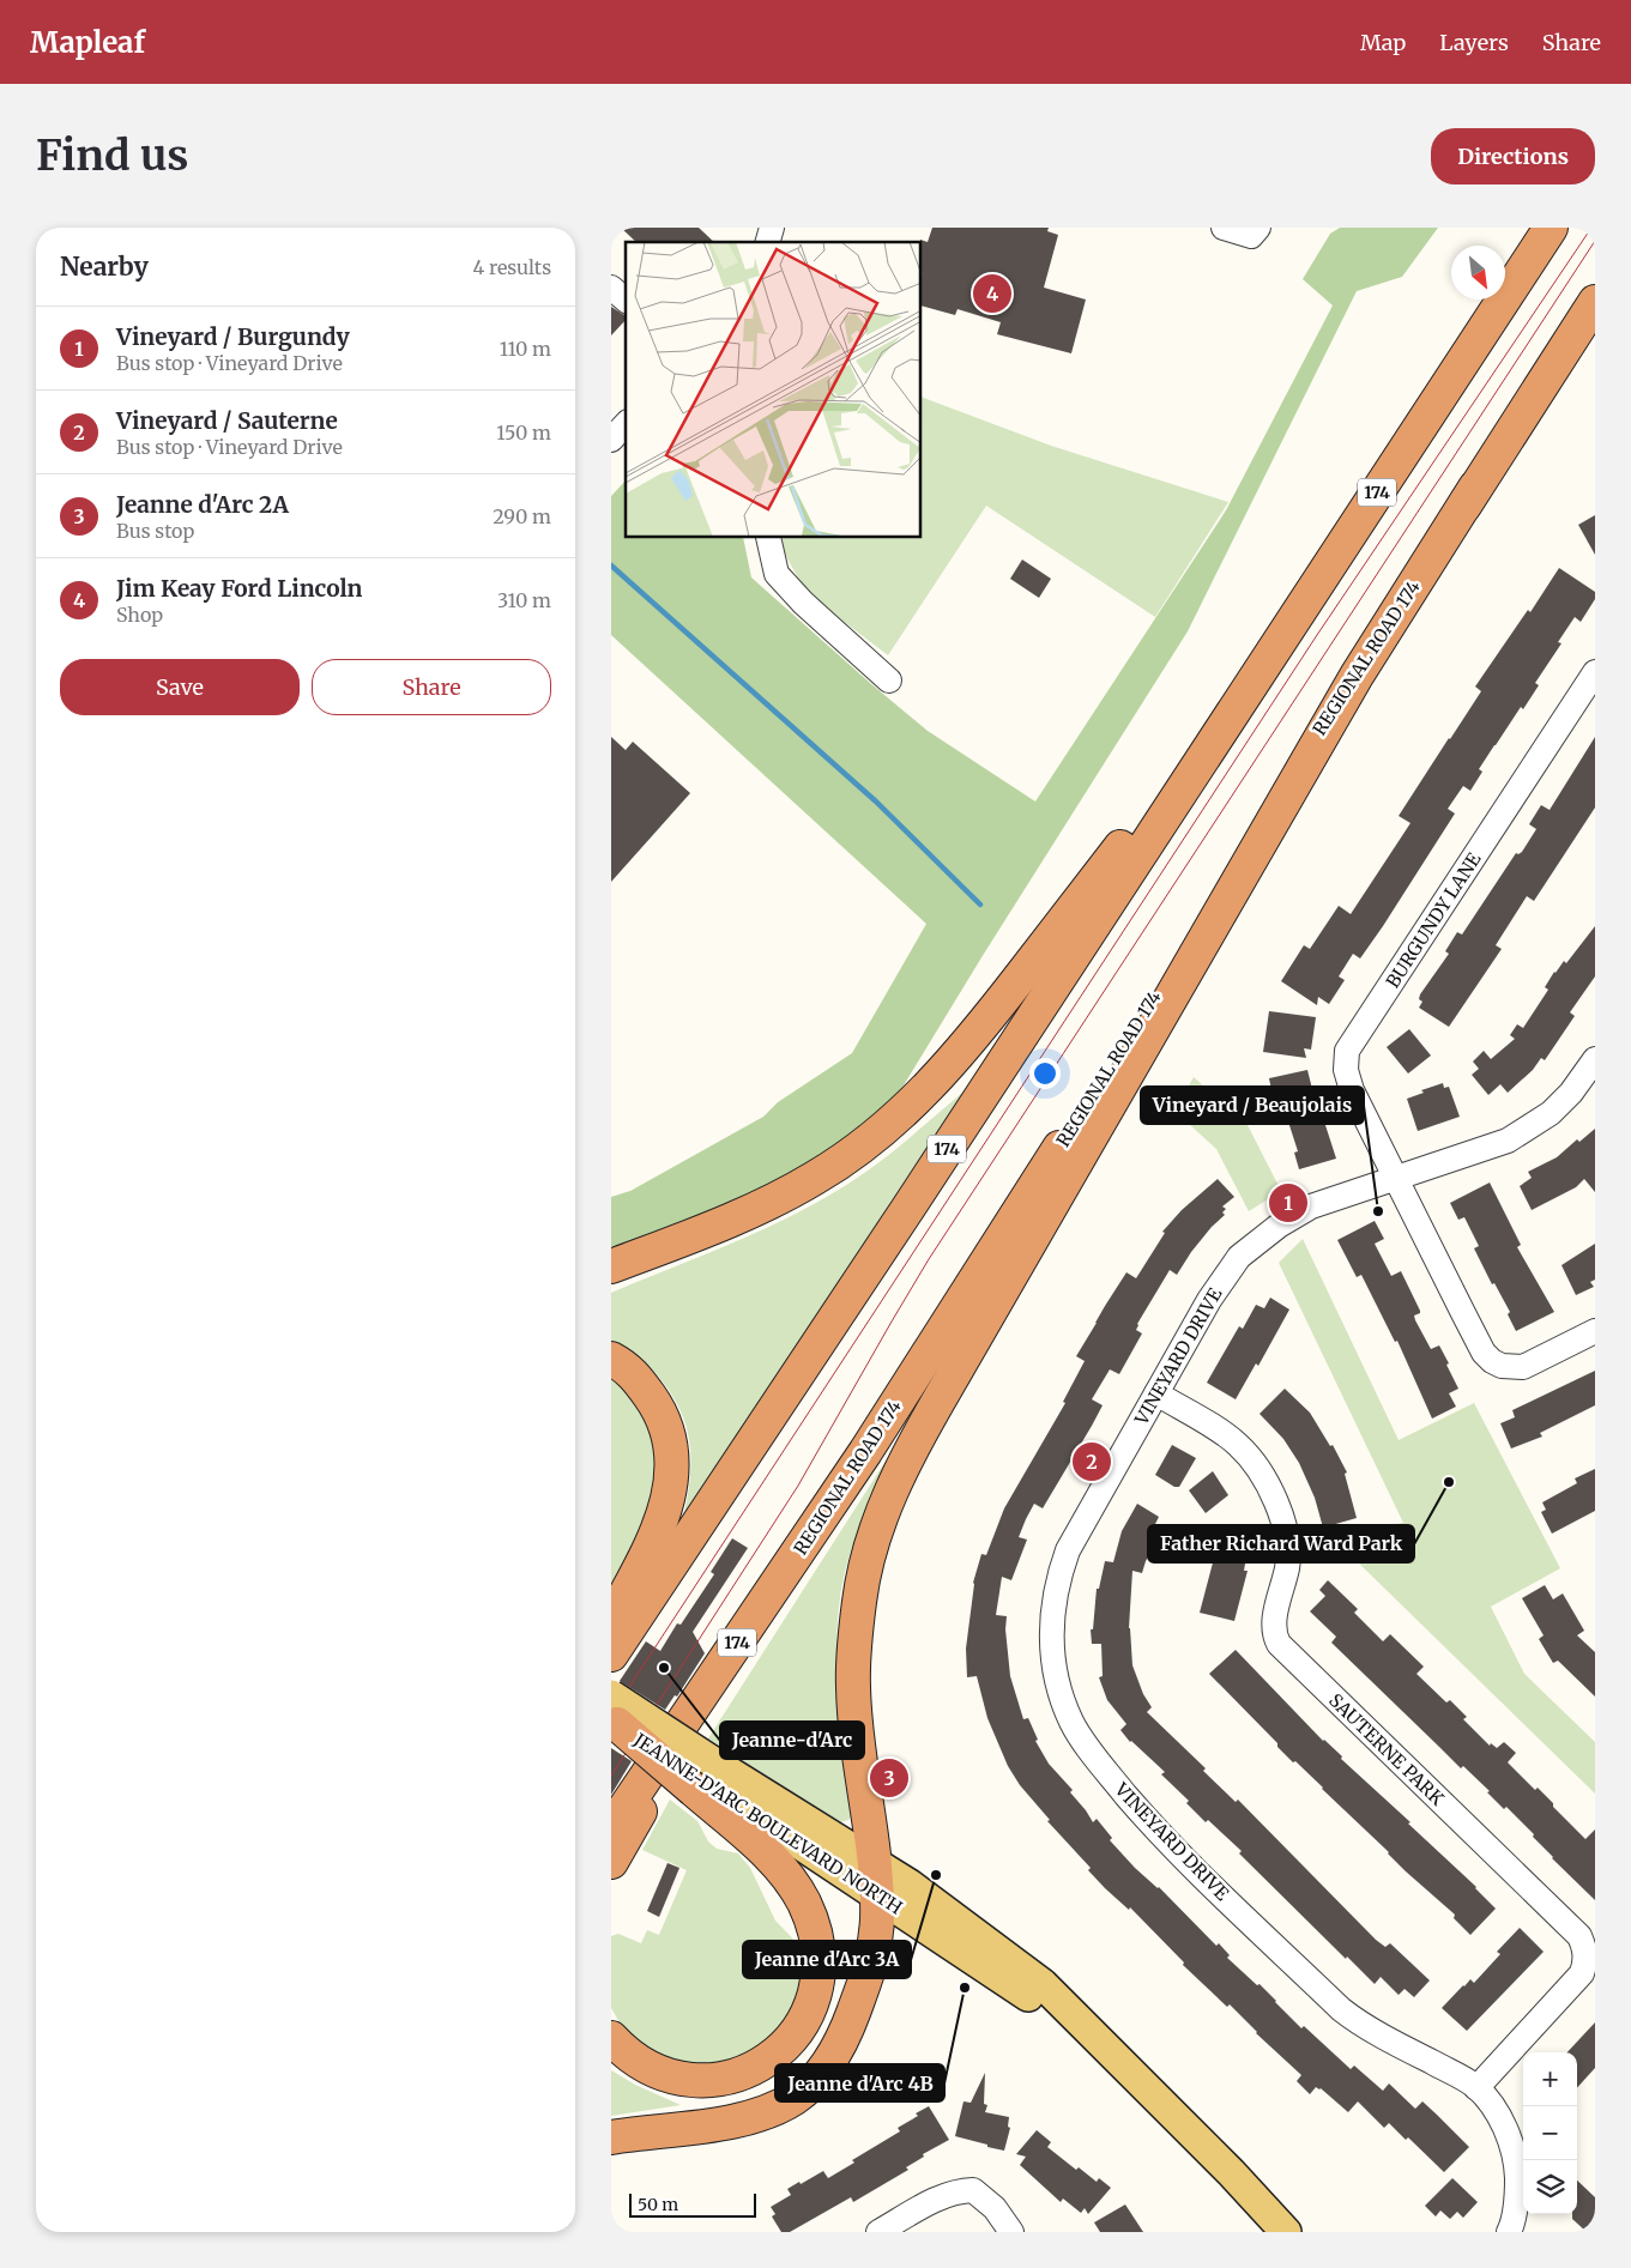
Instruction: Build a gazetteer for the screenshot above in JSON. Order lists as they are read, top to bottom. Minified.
{"streets":{"highway":["174","REGIONAL ROAD 174"],"main road":["JEANNE-D'ARC BOULEVARD NORTH"],"street":["BURGUNDY LANE","VINEYARD DRIVE","SAUTERNE PARK"]},"crossings":[["BURGUNDY LANE","VINEYARD DRIVE"],["VINEYARD DRIVE","SAUTERNE PARK"]],"places":["Vineyard / Beaujolais","Father Richard Ward Park","Jeanne-d'Arc","Jeanne d'Arc 3A","Jeanne d'Arc 4B"],"scale_bar":"50 m","north":"bottom right","page":{"header":"Mapleaf","nav":["Map","Layers","Share"],"buttons":["Directions",["Save","Share"]],"title":"Find us","heading":["Nearby","4 results"],"pins":["4","1","2","3"],"list":[{"mark":"1","name":"Vineyard / Burgundy","note":"Bus stop · Vineyard Drive","value":"110 m"},{"mark":"2","name":"Vineyard / Sauterne","note":"Bus stop · Vineyard Drive","value":"150 m"},{"mark":"3","name":"Jeanne d'Arc 2A","note":"Bus stop","value":"290 m"},{"mark":"4","name":"Jim Keay Ford Lincoln","note":"Shop","value":"310 m"}],"map_buttons":["+","−"],"scale":"50 m"}}
